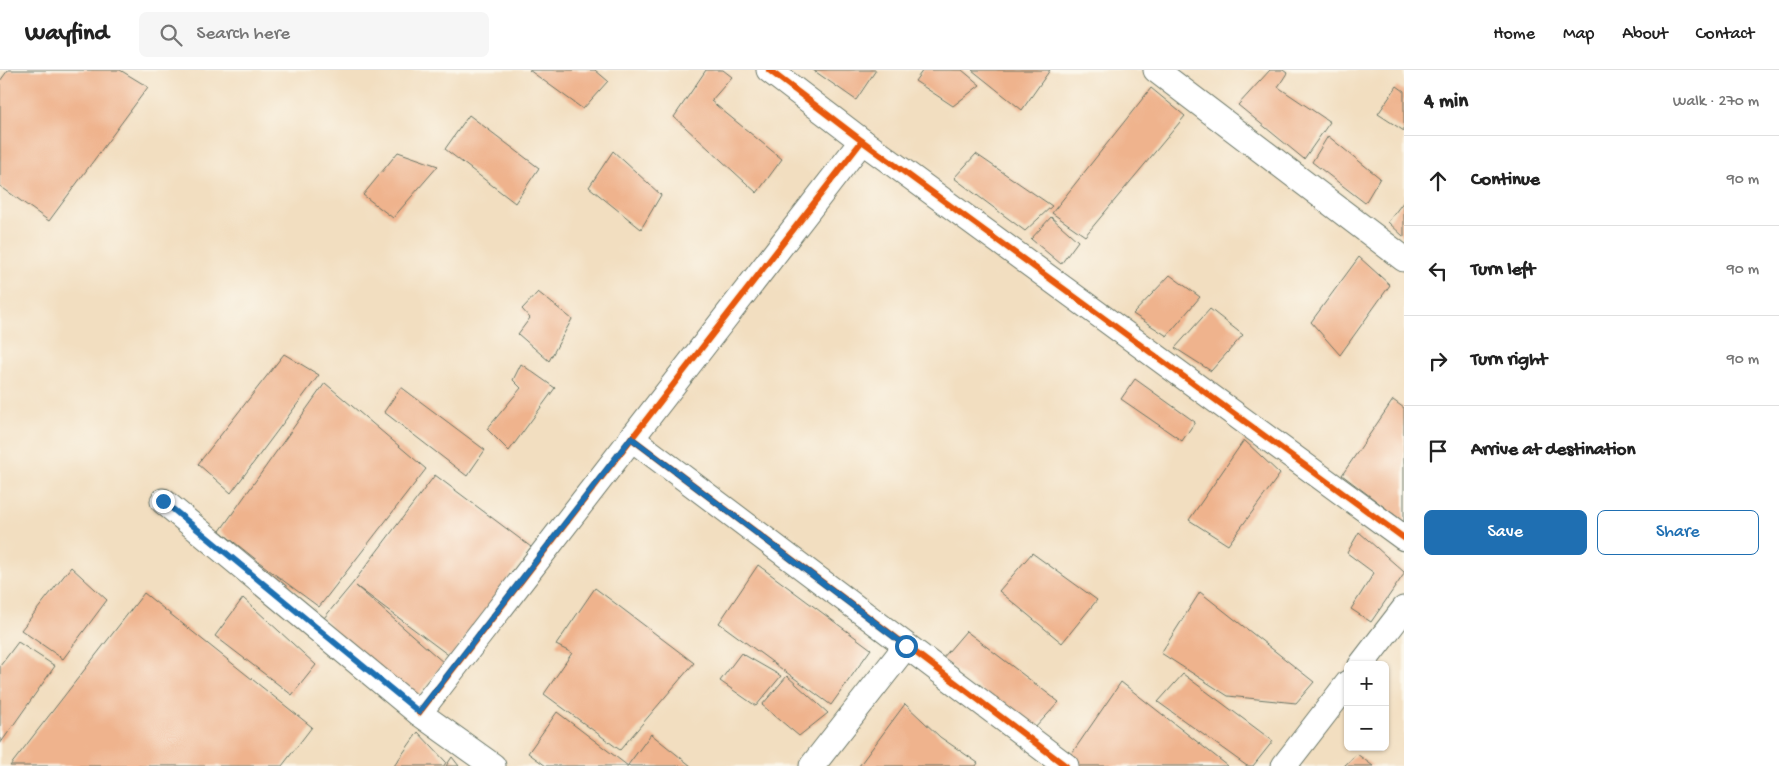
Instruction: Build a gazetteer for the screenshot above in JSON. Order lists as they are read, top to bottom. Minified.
{"page":{"header":"Wayfind","search":"Search here","nav":["Home","Map","About","Contact"],"heading":["4 min","Walk · 270 m"],"list":[["Continue","90 m"],["Turn left","90 m"],["Turn right","90 m"],"Arrive at destination"],"buttons":["Save","Share"],"map_buttons":["+","−"]}}
